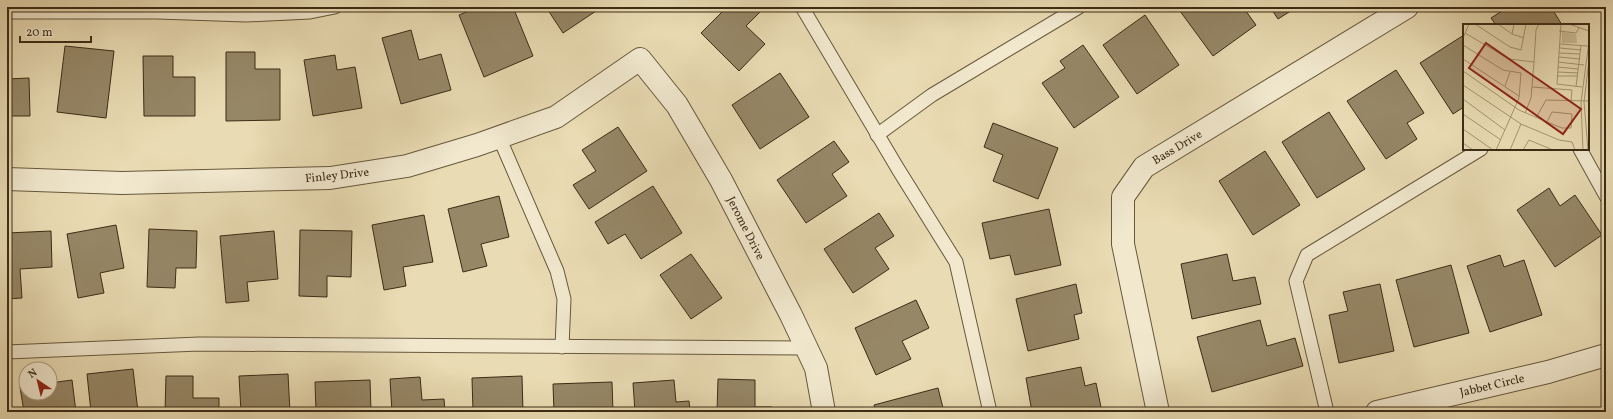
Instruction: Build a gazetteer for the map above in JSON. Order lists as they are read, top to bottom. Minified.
{"streets":{"street":["Bass Drive","Finley Drive","Jerome Drive","Jabbet Circle"]},"crossings":[["Finley Drive","Jerome Drive"]],"scale_bar":"20 m","north":"top left"}
